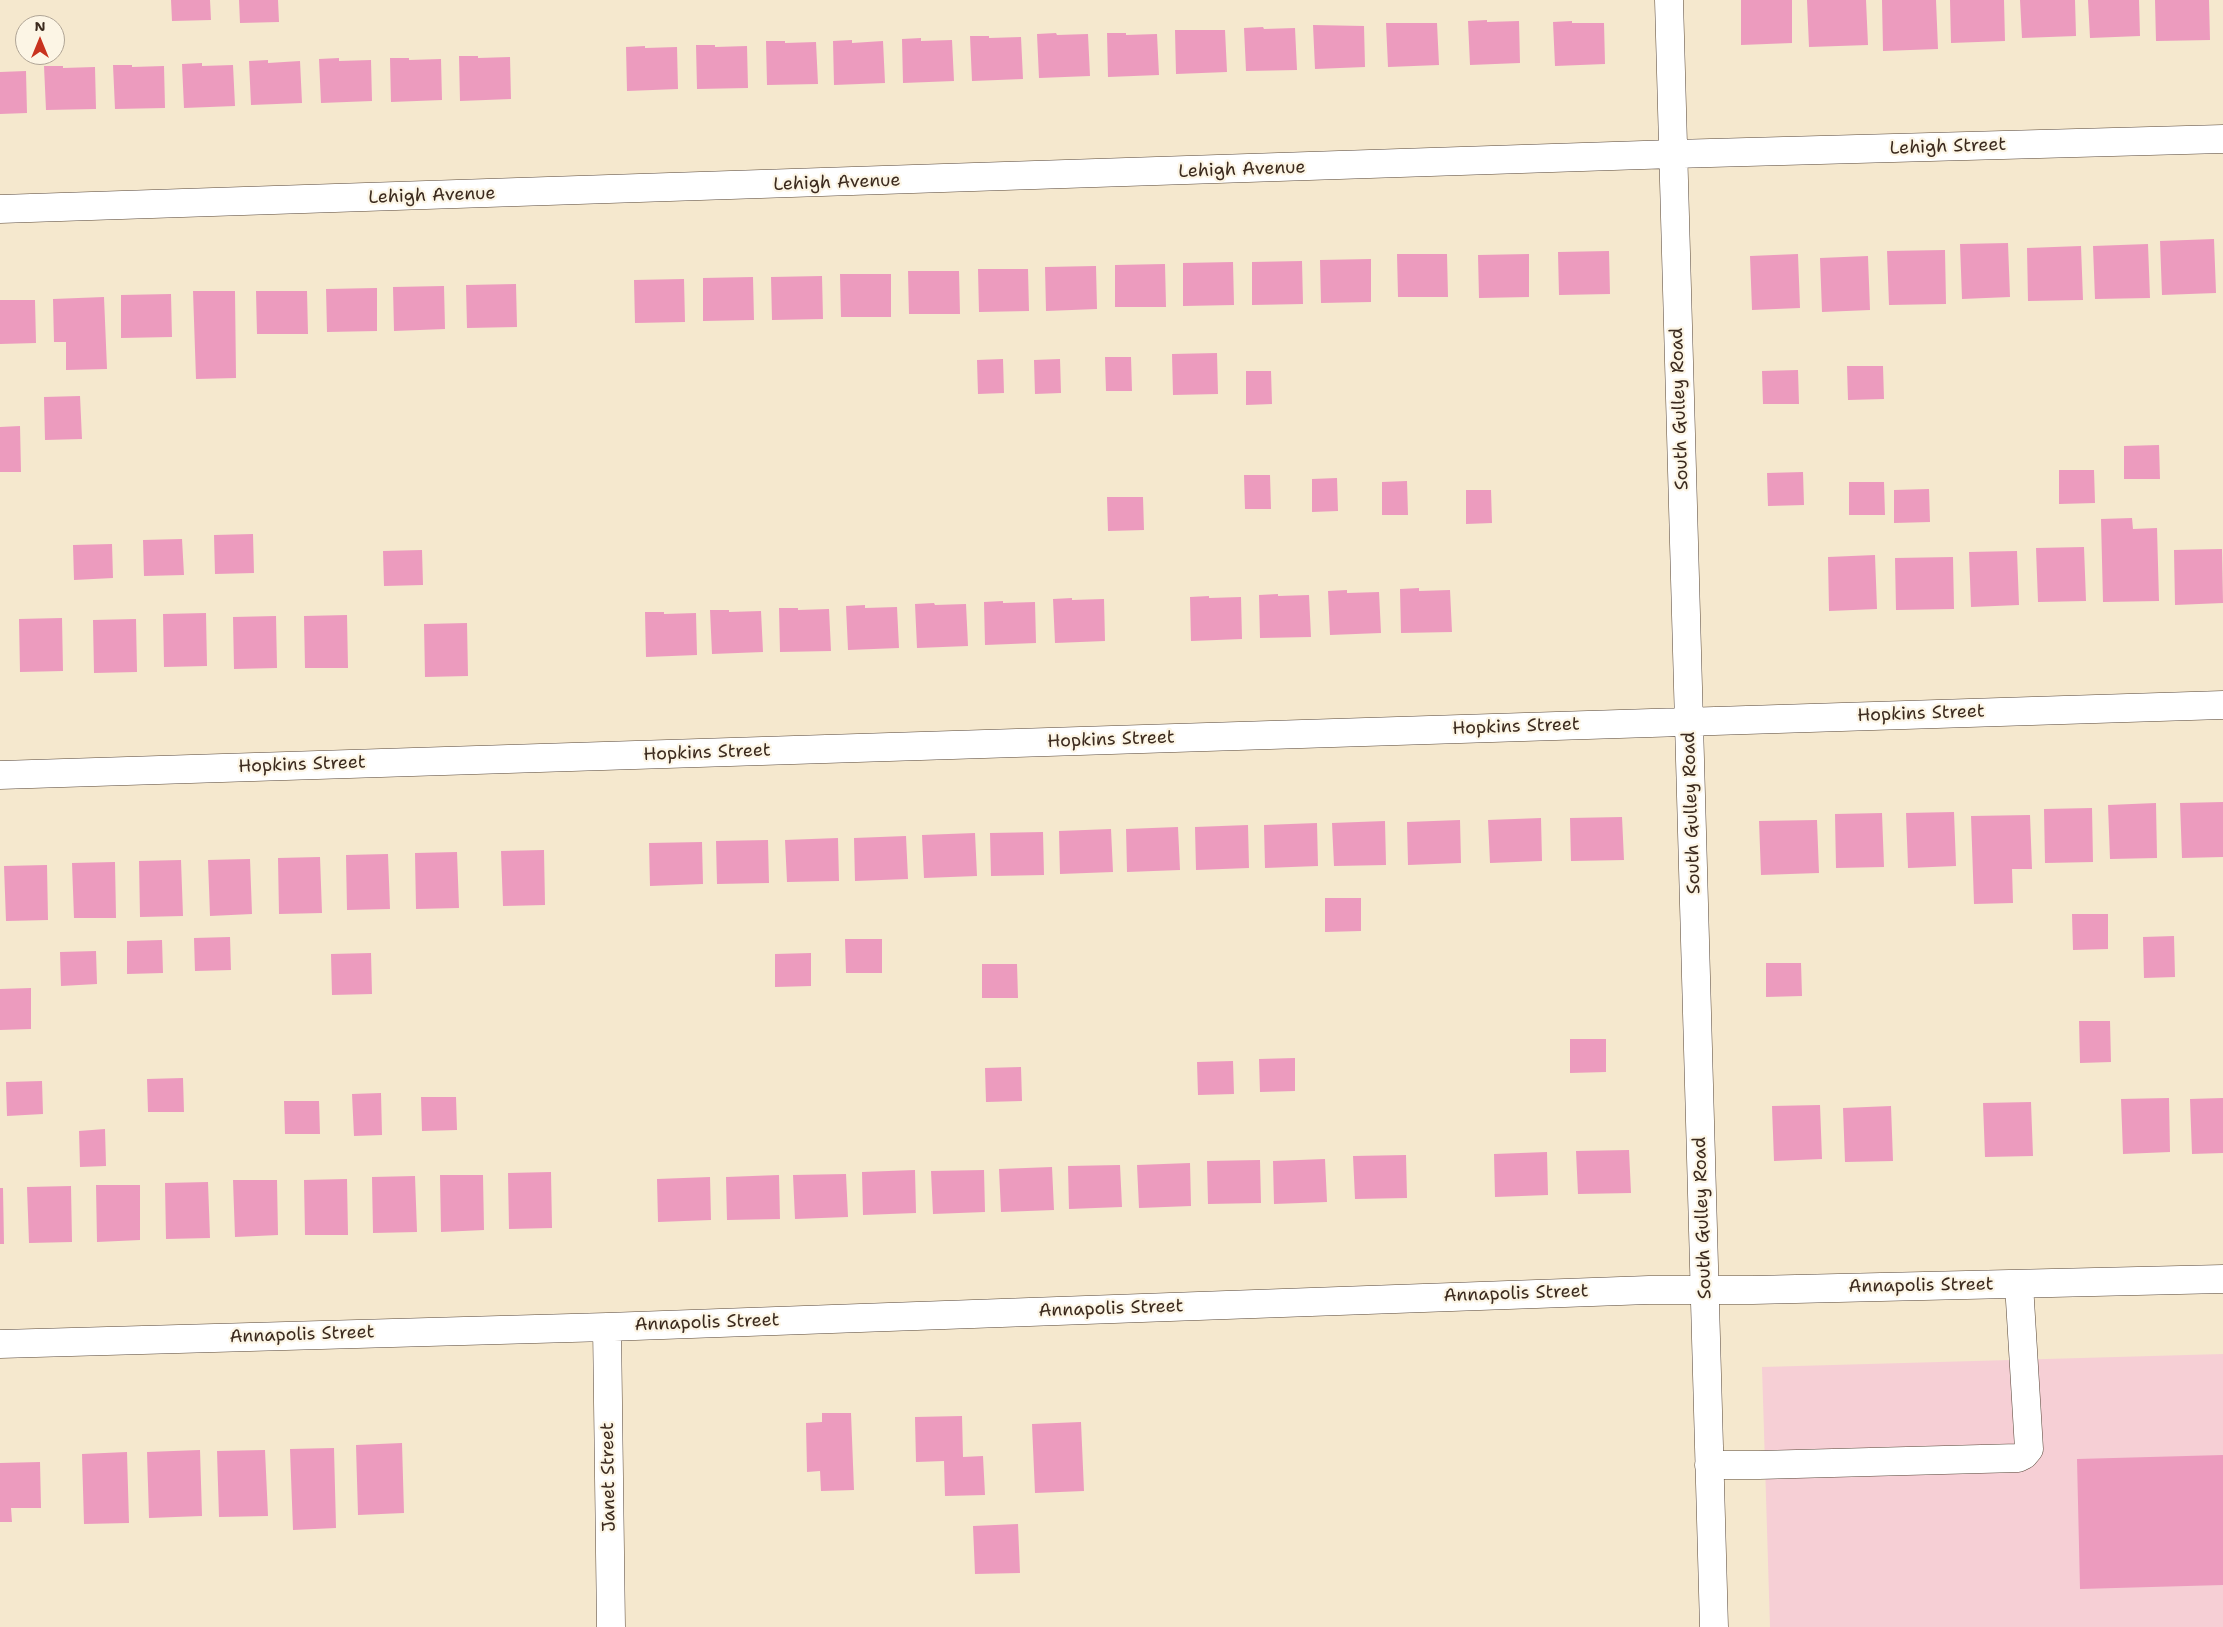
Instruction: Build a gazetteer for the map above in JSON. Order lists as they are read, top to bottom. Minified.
{"streets":{"street":["Lehigh Street","Lehigh Avenue","South Gulley Road","Hopkins Street","Annapolis Street","Janet Street"]},"crossings":[["Lehigh Street","Lehigh Avenue"],["Lehigh Street","South Gulley Road"],["Lehigh Avenue","South Gulley Road"],["South Gulley Road","Hopkins Street"],["South Gulley Road","Annapolis Street"],["Annapolis Street","Janet Street"]],"north":"top"}
